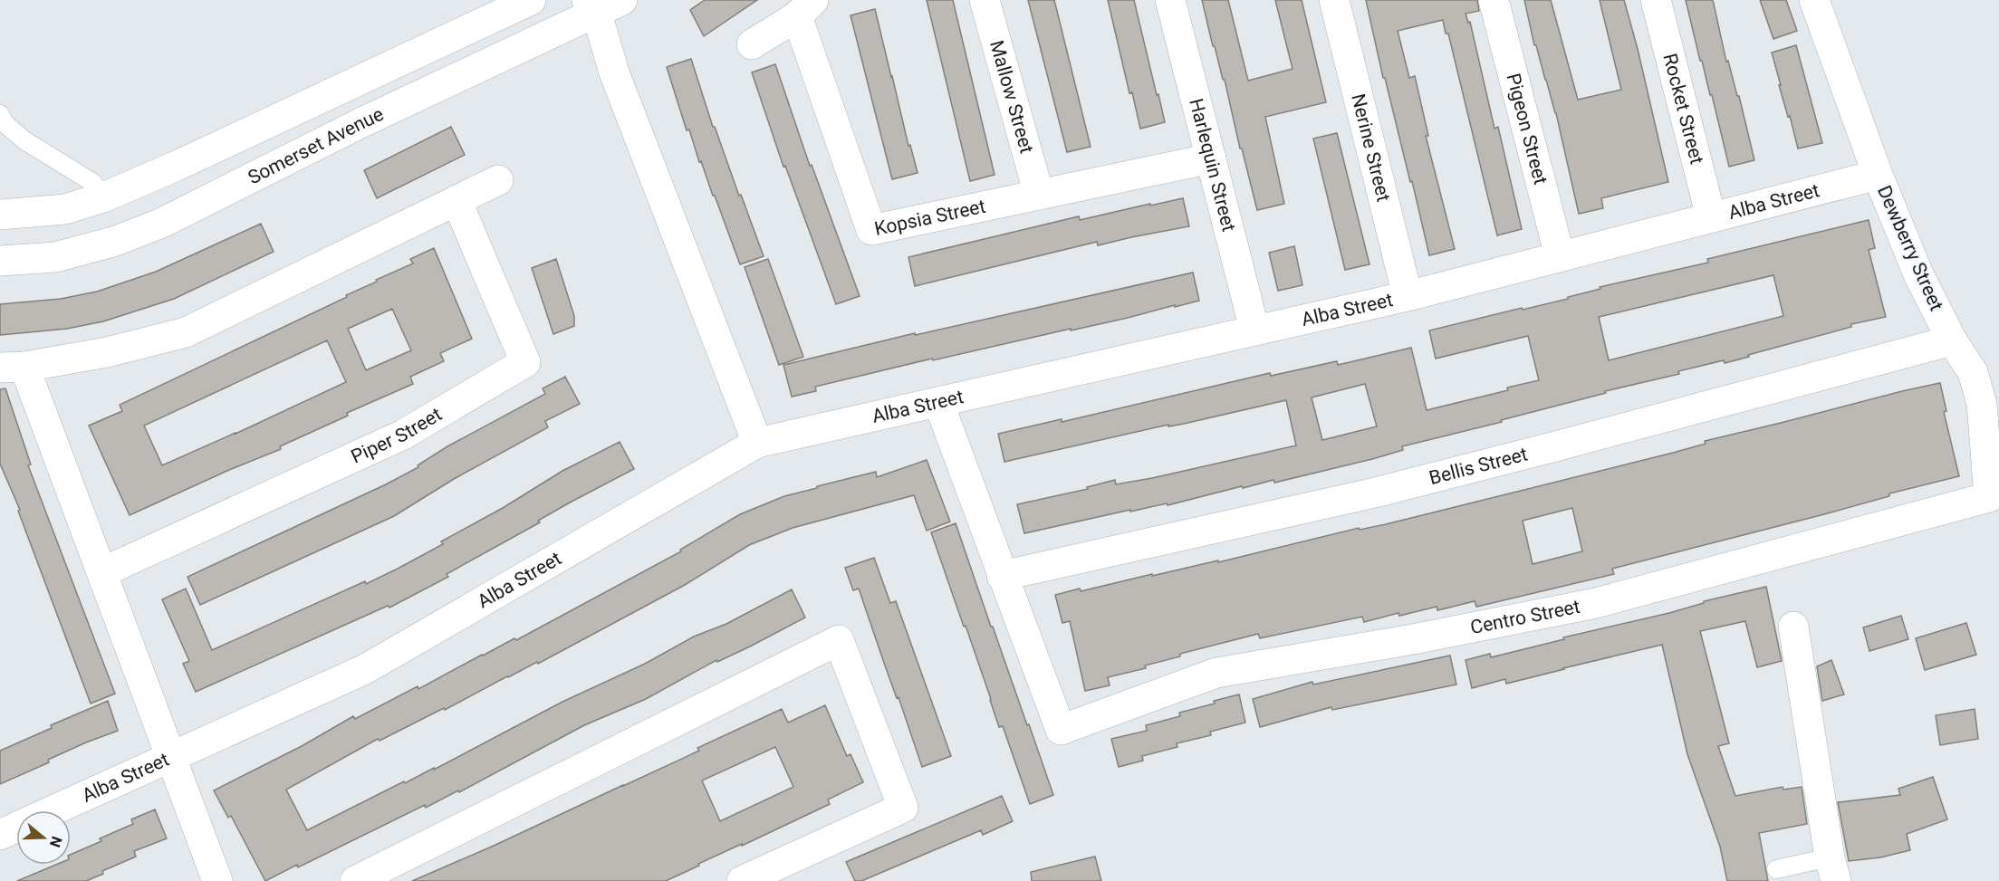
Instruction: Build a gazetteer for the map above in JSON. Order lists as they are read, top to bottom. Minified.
{"streets":{"street":["Mallow Street","Rocket Street","Pigeon Street","Somerset Avenue","Nerine Street","Harlequin Street","Alba Street","Kopsia Street","Dewberry Street","Piper Street","Bellis Street","Centro Street"]},"crossings":[["Mallow Street","Kopsia Street"],["Rocket Street","Alba Street"],["Pigeon Street","Alba Street"],["Nerine Street","Alba Street"],["Harlequin Street","Alba Street"],["Harlequin Street","Kopsia Street"],["Alba Street","Dewberry Street"],["Dewberry Street","Bellis Street"],["Dewberry Street","Centro Street"],["Bellis Street","Centro Street"]],"north":"right"}
